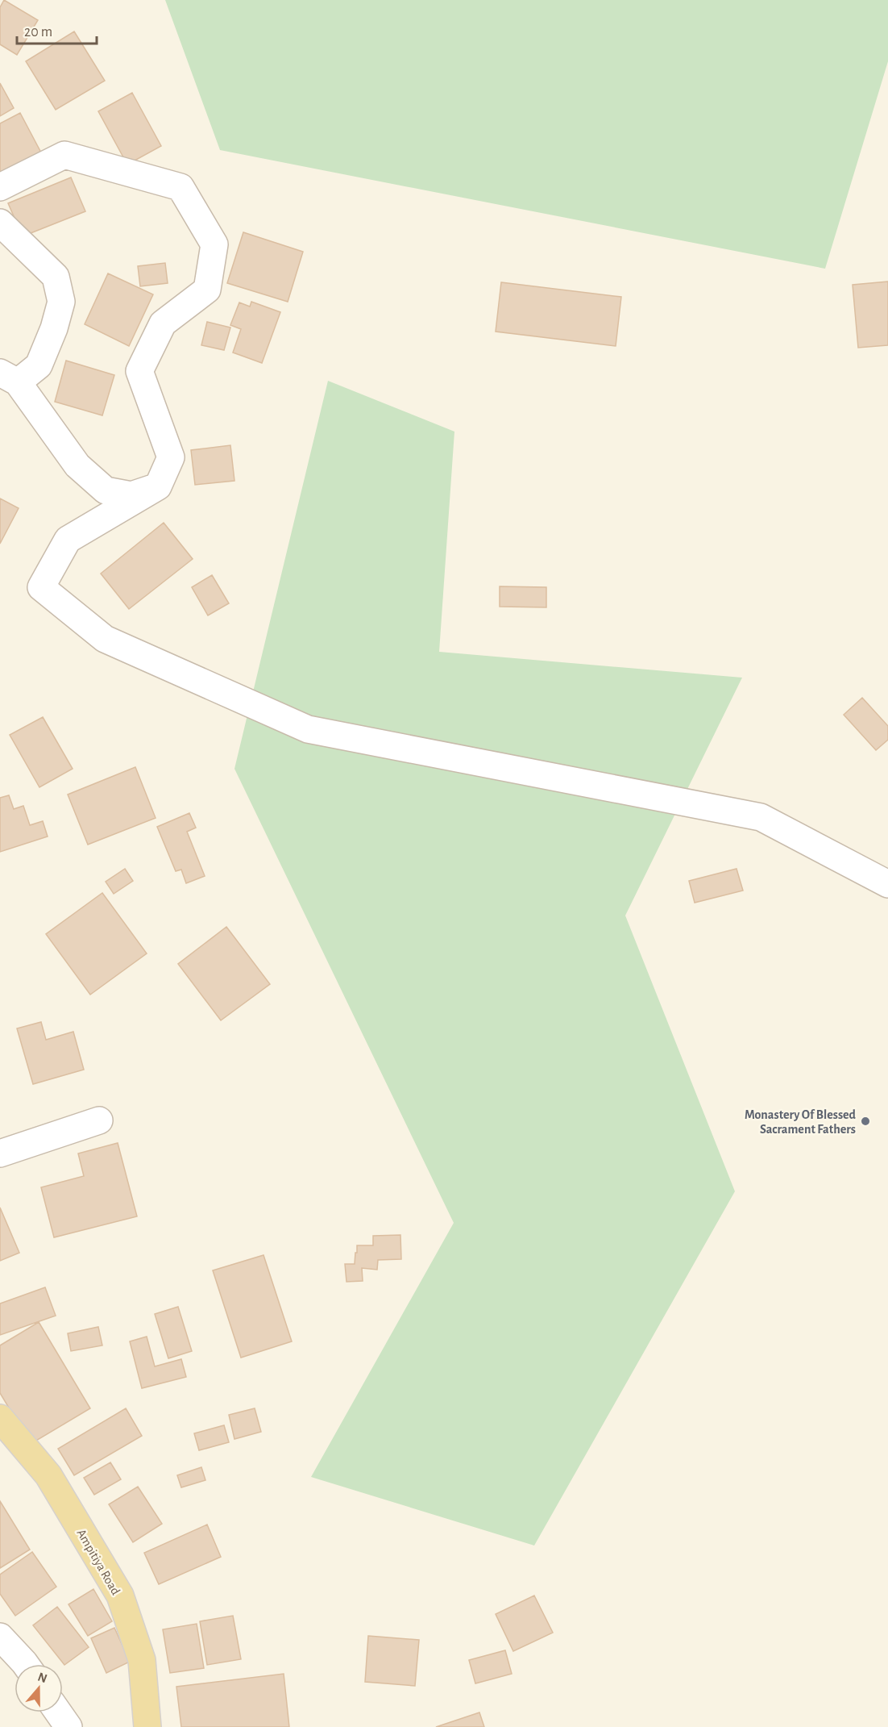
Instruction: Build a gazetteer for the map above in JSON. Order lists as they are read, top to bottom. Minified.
{"streets":{"main road":["Ampitiya Road"]},"places":["Monastery Of Blessed Sacrament Fathers"],"scale_bar":"20 m","north":"top"}
